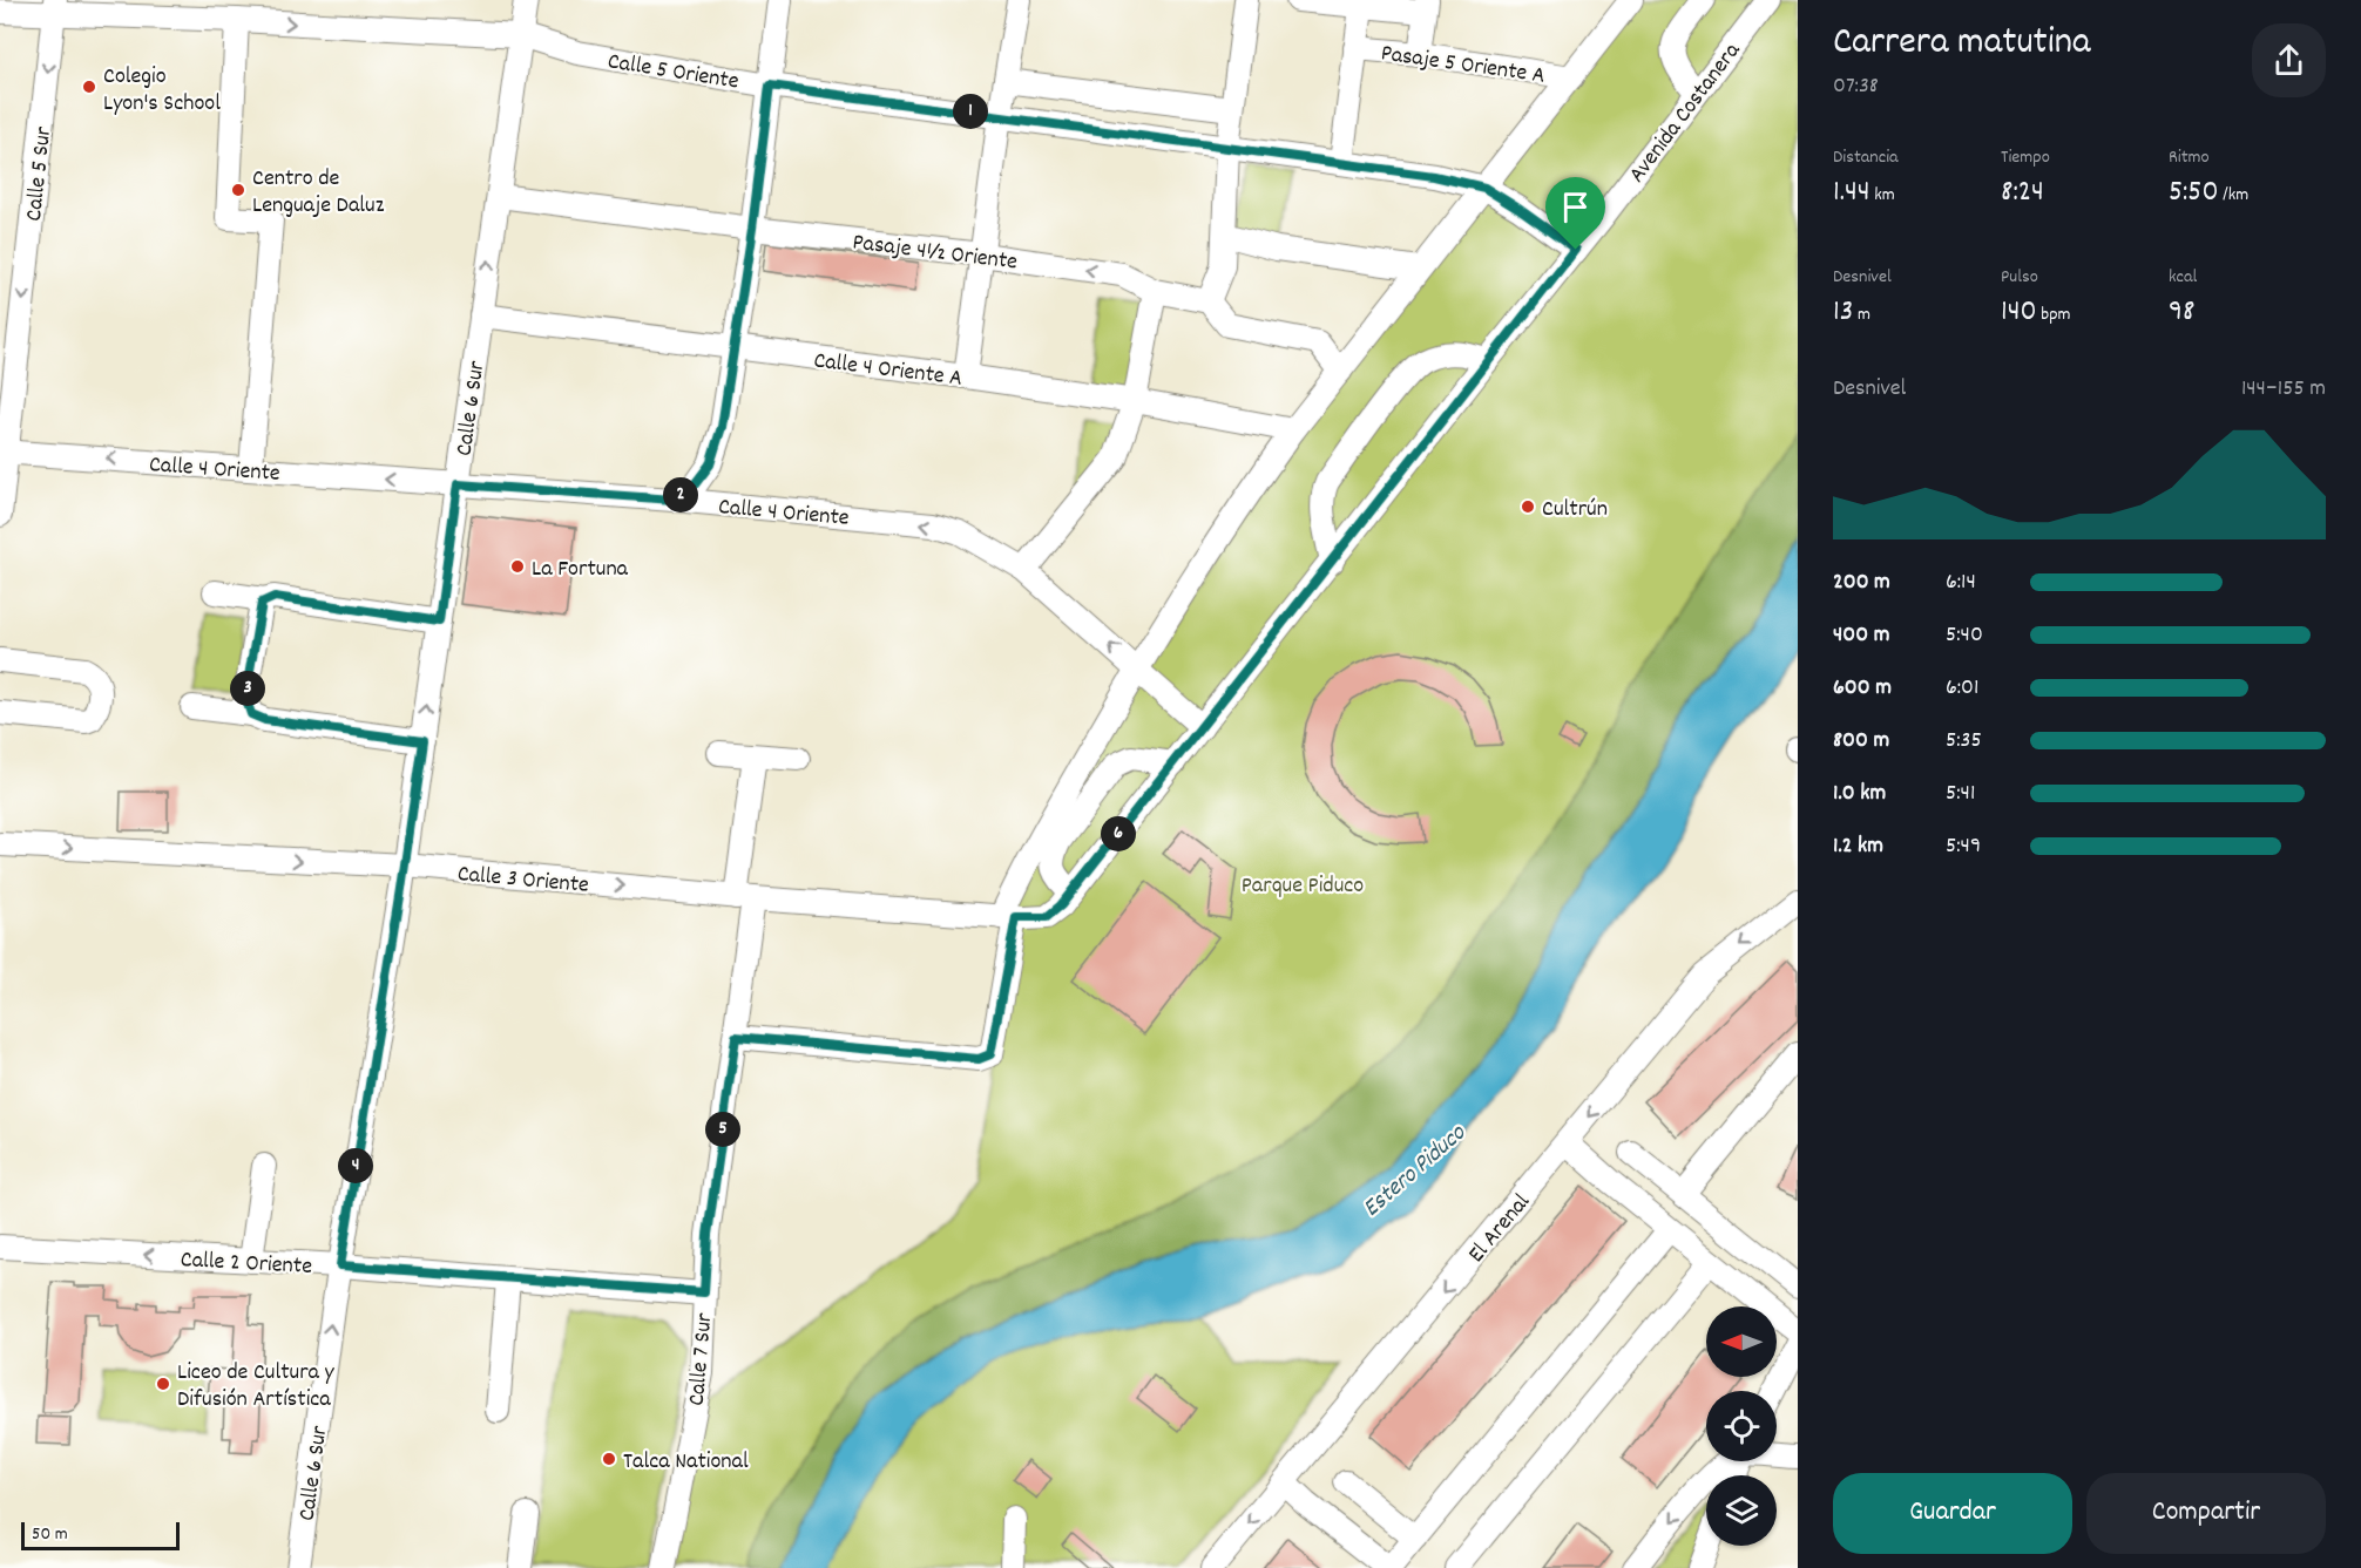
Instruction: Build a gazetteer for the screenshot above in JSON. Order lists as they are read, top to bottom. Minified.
{"streets":{"street":["Pasaje 5 Oriente A","Calle 5 Oriente","Avenida Costanera","Calle 5 Sur","Pasaje 4½ Oriente","Calle 4 Oriente A","Calle 6 Sur","Calle 4 Oriente","Calle 3 Oriente","El Arenal","Calle 2 Oriente","Calle 7 Sur"]},"crossings":[["Calle 5 Oriente","Avenida Costanera"],["Calle 5 Oriente","Calle 5 Sur"],["Calle 5 Oriente","Calle 6 Sur"],["Avenida Costanera","Calle 4 Oriente"],["Avenida Costanera","Calle 3 Oriente"],["Calle 5 Sur","Calle 4 Oriente"],["Pasaje 4½ Oriente","Calle 6 Sur"],["Calle 4 Oriente A","Calle 6 Sur"],["Calle 6 Sur","Calle 4 Oriente"],["Calle 6 Sur","Calle 3 Oriente"],["Calle 6 Sur","Calle 2 Oriente"],["Calle 3 Oriente","Calle 7 Sur"],["Calle 2 Oriente","Calle 7 Sur"]],"one_way":["Calle 4 Oriente","Calle 2 Oriente"],"water":["Estero Piduco"],"parks":["Parque Piduco"],"places":["Colegio Lyon's School","Centro de Lenguaje Daluz","Cultrún","La Fortuna","Liceo de Cultura y Difusión Artística","Talca National"],"scale_bar":"50 m","north":"left","page":{"heading":["Carrera matutina","07:38"],"pins":["1","2","3","6","5","4"],"stats":[["Distancia","1.44 km"],["Tiempo","8:24"],["Ritmo","5:50 /km"],["Desnivel","13 m"],["Pulso","140 bpm"],["kcal","98"]],"chart":["Desnivel","144–155 m"],"list":[{"name":"200 m","note":"6:14"},{"name":"400 m","note":"5:40"},{"name":"600 m","note":"6:01"},{"name":"800 m","note":"5:35"},{"name":"1.0 km","note":"5:41"},{"name":"1.2 km","note":"5:49"}],"buttons":["Guardar","Compartir"],"scale":"50 m"}}
